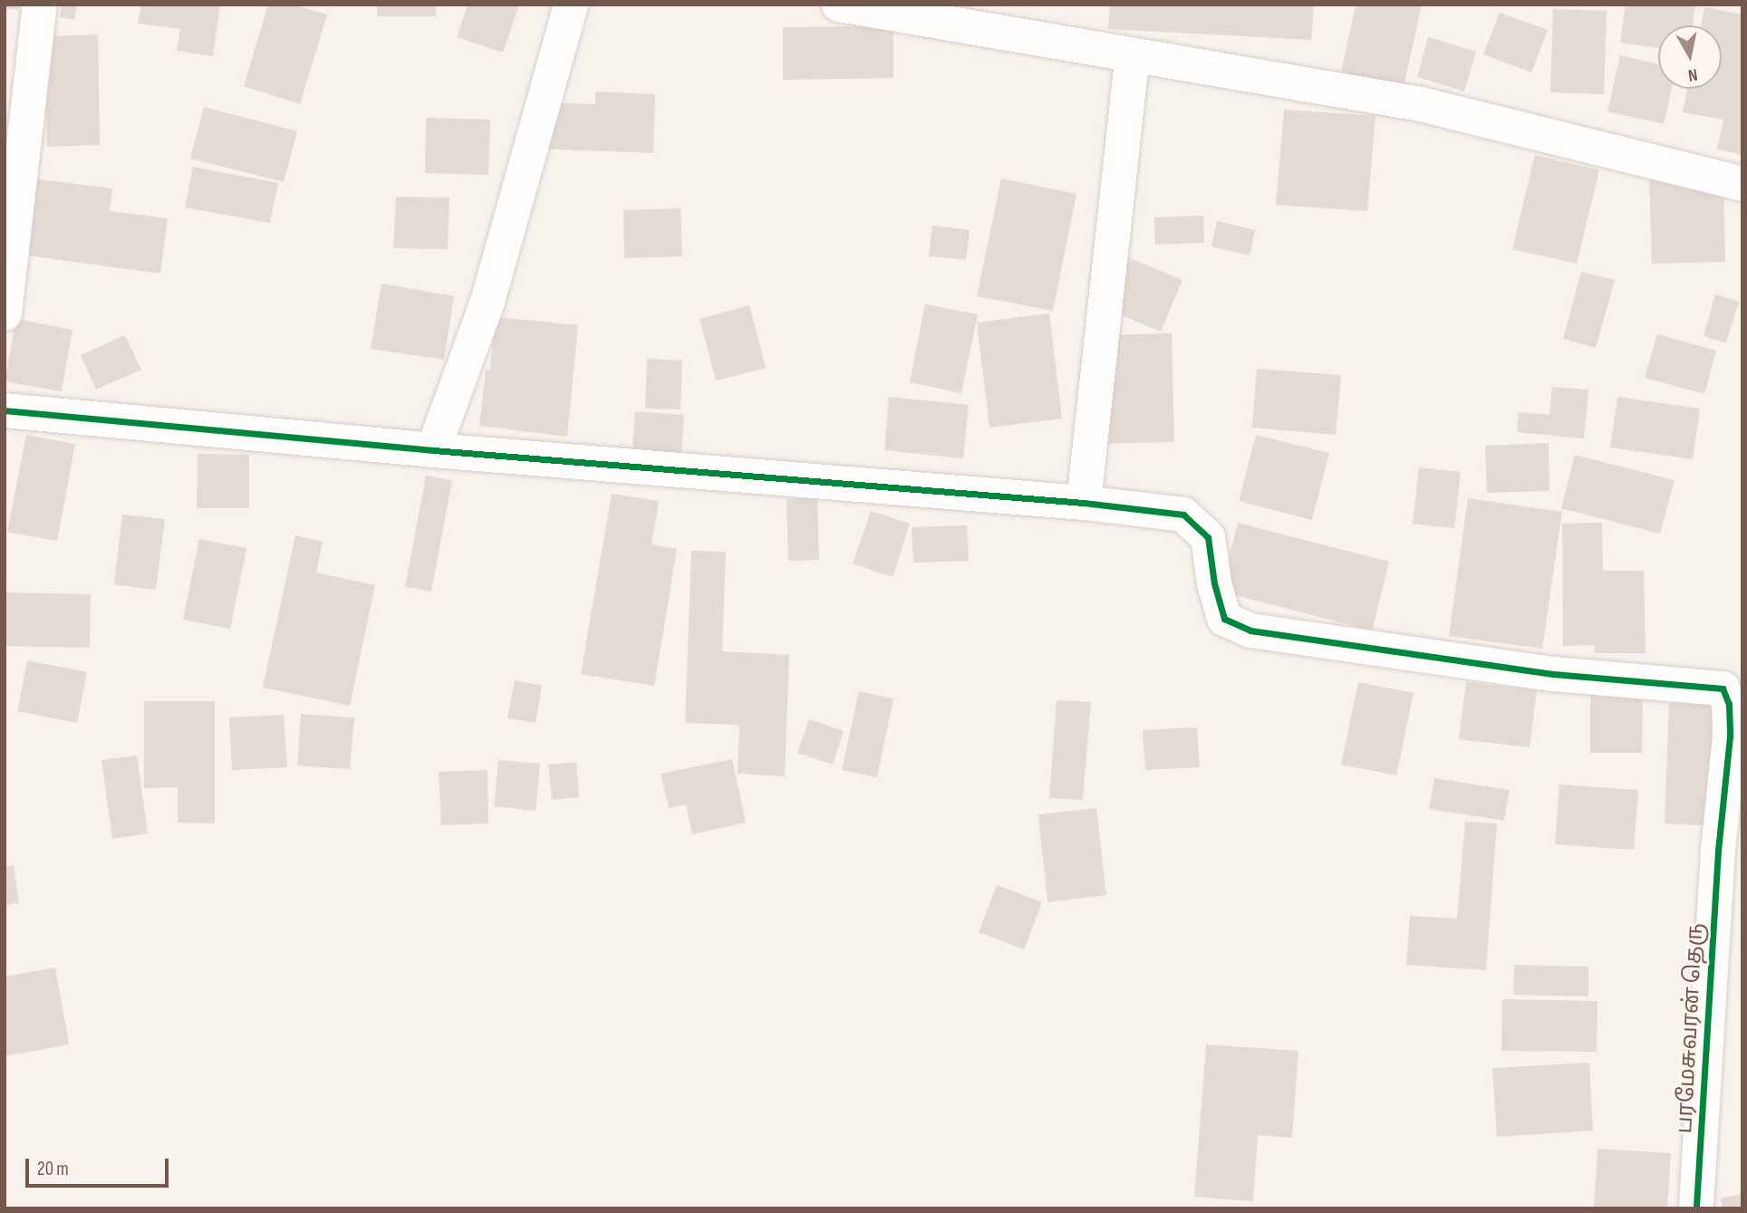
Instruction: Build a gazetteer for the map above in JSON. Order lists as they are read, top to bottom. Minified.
{"streets":{"street":["பரமேசுவரன் தெரு"]},"scale_bar":"20 m","north":"bottom"}
